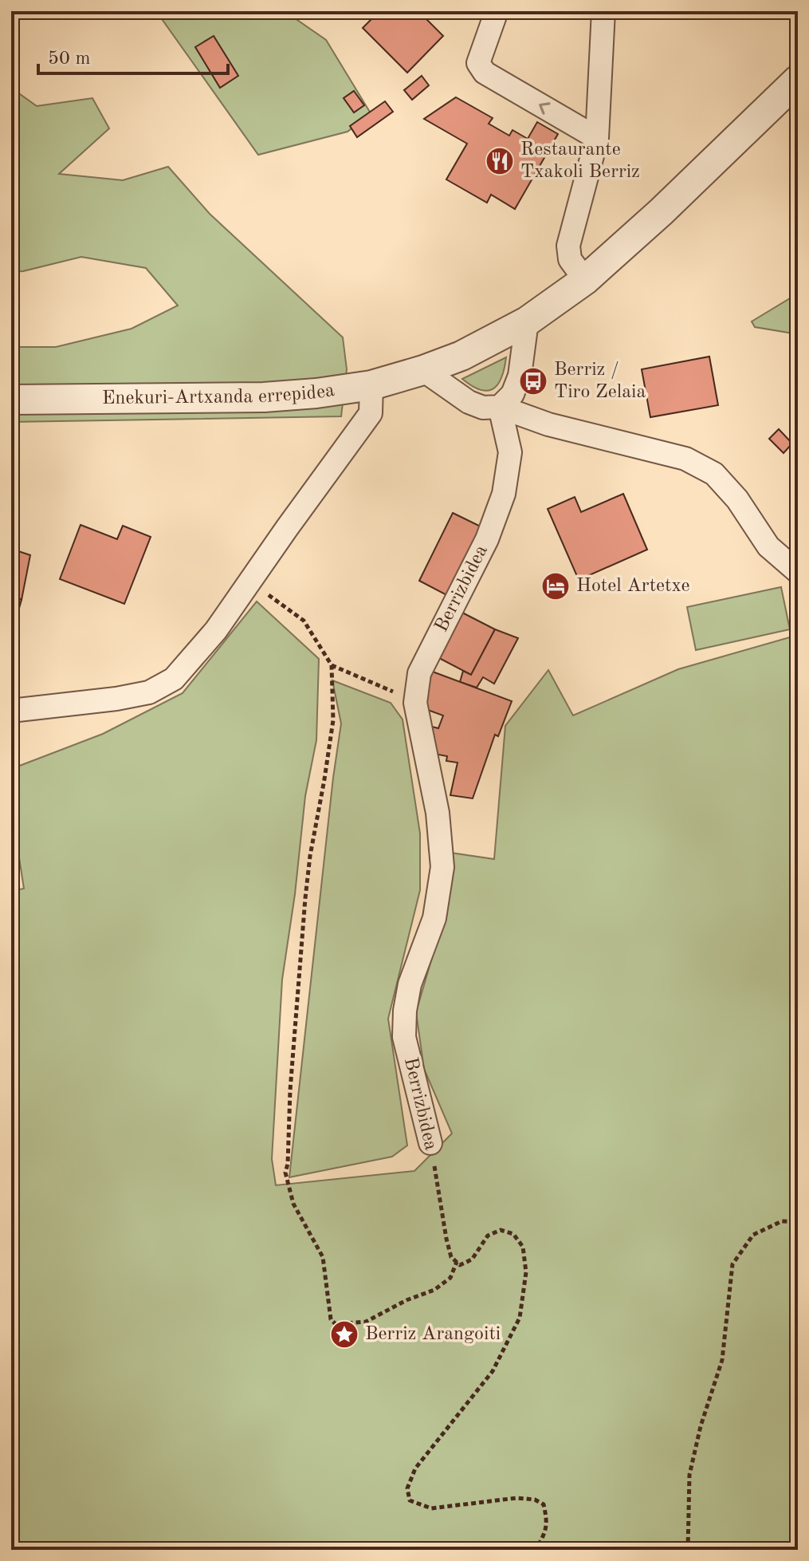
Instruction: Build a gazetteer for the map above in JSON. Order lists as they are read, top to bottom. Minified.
{"streets":{"street":["Enekuri-Artxanda errepidea","Berrizbidea"]},"places":{"restaurant":["Restaurante Txakoli Berriz"],"bus stop":["Berriz / Tiro Zelaia"],"hotel":["Hotel Artetxe"],"place":["Berriz Arangoiti"]},"scale_bar":"50 m"}
